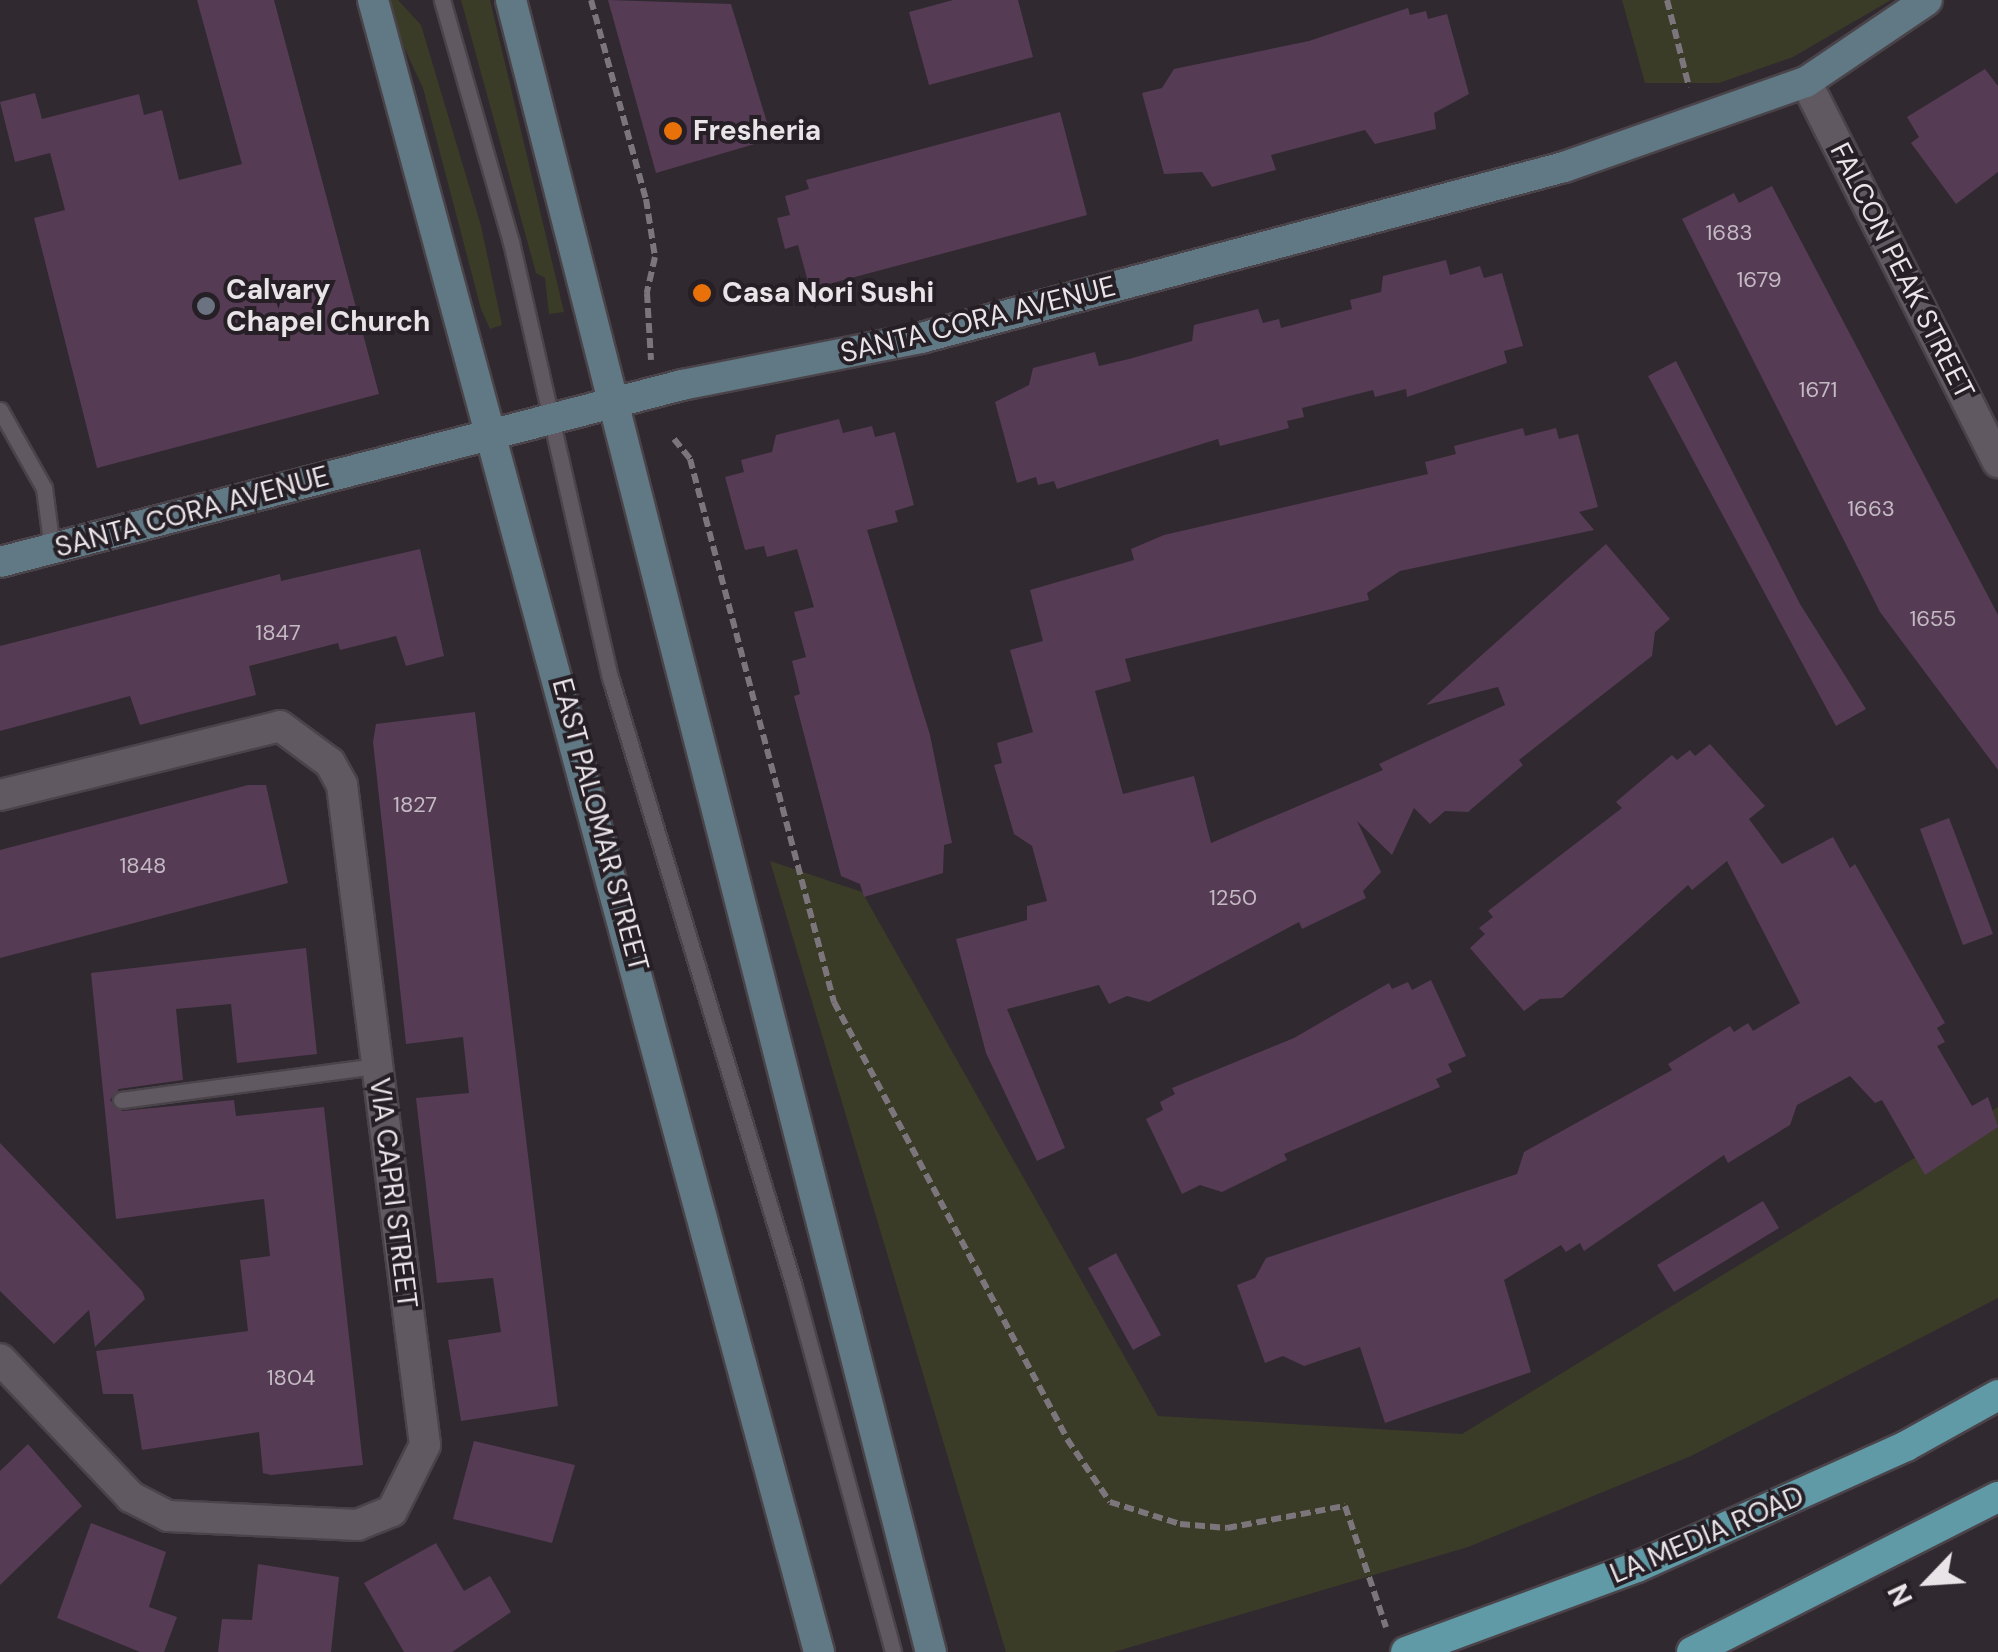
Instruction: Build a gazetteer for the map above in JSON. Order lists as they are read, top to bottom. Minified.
{"streets":{"main road":["SANTA CORA AVENUE","EAST PALOMAR STREET","LA MEDIA ROAD"],"street":["FALCON PEAK STREET","VIA CAPRI STREET"]},"crossings":[["FALCON PEAK STREET","SANTA CORA AVENUE"],["SANTA CORA AVENUE","EAST PALOMAR STREET"]],"places":["Fresheria","Casa Nori Sushi","Calvary Chapel Church"],"house_numbers":["1683","1679","1671","1663","1655","1847","1827","1848","1250","1804"],"north":"bottom left"}
